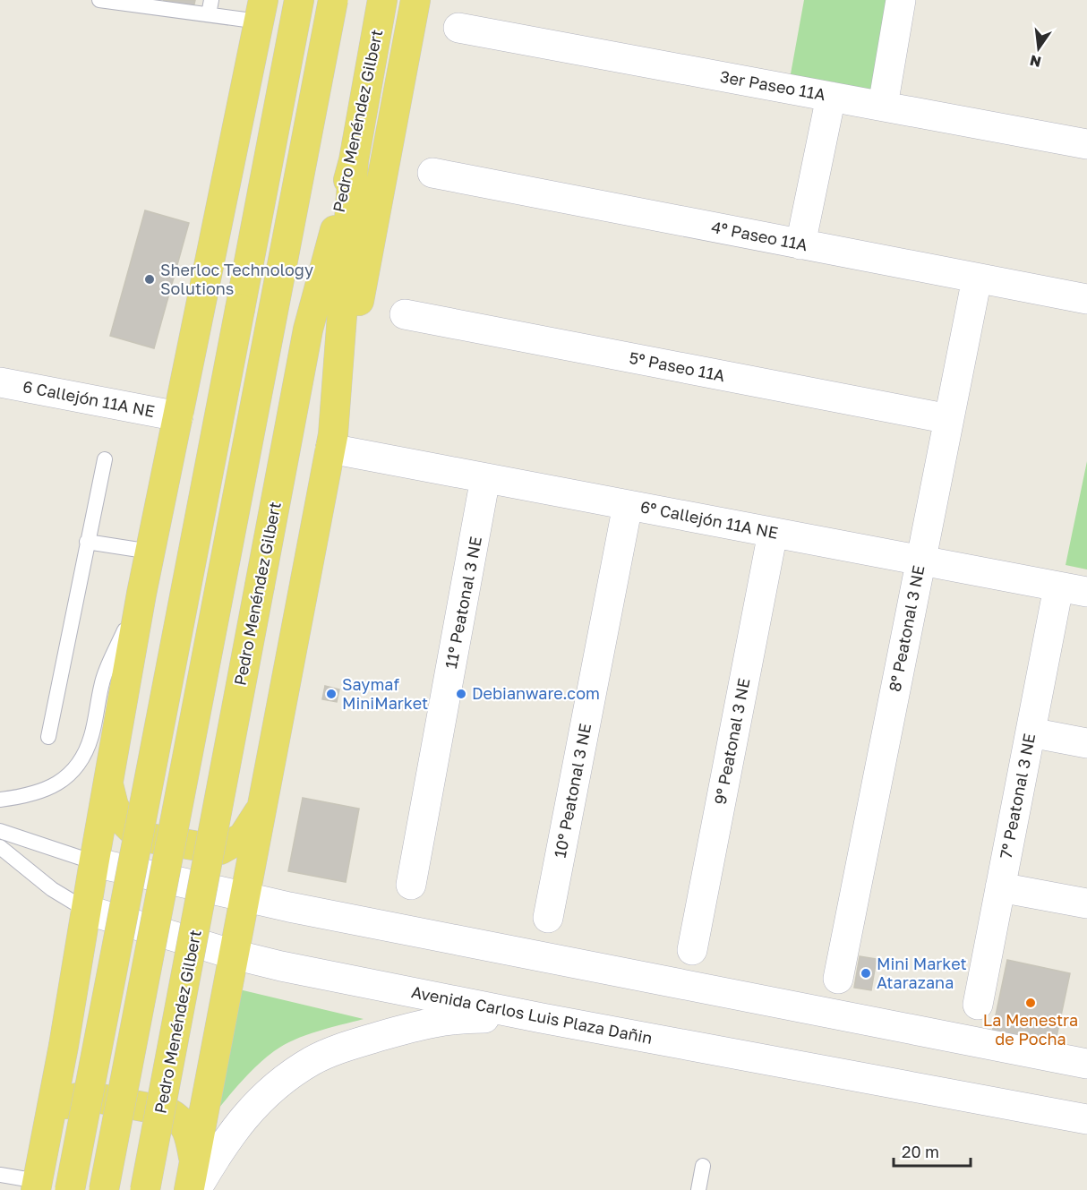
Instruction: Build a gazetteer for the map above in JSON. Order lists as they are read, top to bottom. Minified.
{"streets":{"main road":["Pedro Menéndez Gilbert"],"street":["3er Paseo 11A","4º Paseo 11A","5º Paseo 11A","6 Callejón 11A NE","6º Callejón 11A NE","11º Peatonal 3 NE","8º Peatonal 3 NE","9º Peatonal 3 NE","10º Peatonal 3 NE","7º Peatonal 3 NE","Avenida Carlos Luis Plaza Dañin"]},"crossings":[["4º Paseo 11A","8º Peatonal 3 NE"],["5º Paseo 11A","8º Peatonal 3 NE"],["6º Callejón 11A NE","11º Peatonal 3 NE"],["6º Callejón 11A NE","8º Peatonal 3 NE"],["6º Callejón 11A NE","9º Peatonal 3 NE"],["6º Callejón 11A NE","10º Peatonal 3 NE"],["6º Callejón 11A NE","7º Peatonal 3 NE"]],"places":["Sherloc Technology Solutions","Saymaf MiniMarket","Debianware.com","Mini Market Atarazana","La Menestra de Pocha"],"scale_bar":"20 m","north":"bottom"}
